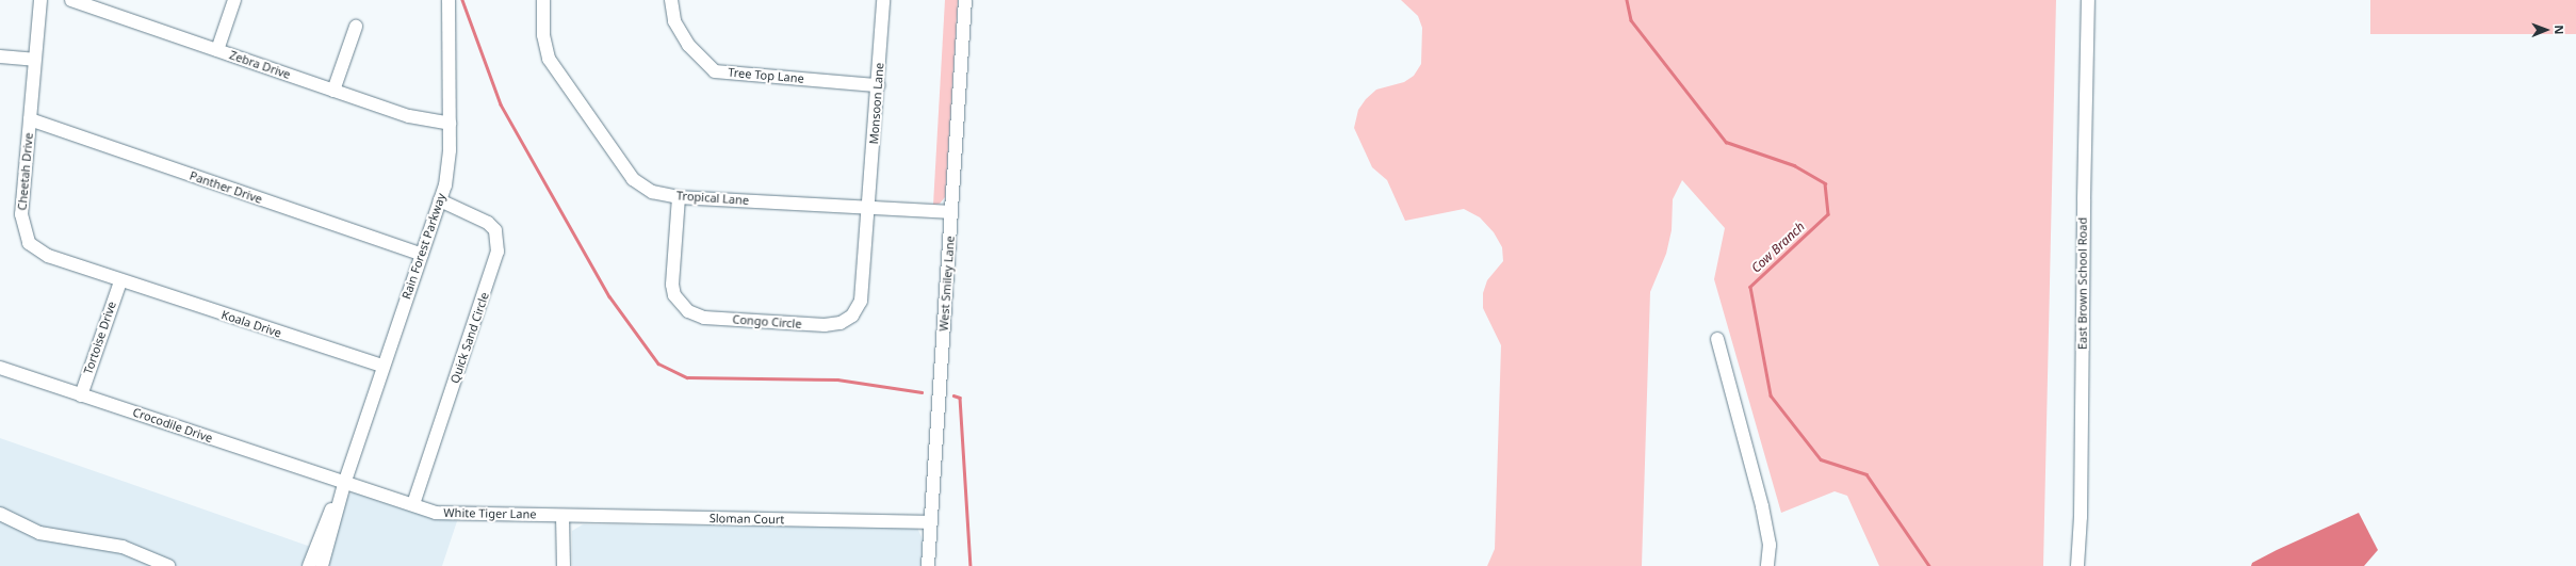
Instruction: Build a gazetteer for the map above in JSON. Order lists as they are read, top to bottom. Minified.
{"streets":{"street":["Zebra Drive","Tree Top Lane","Monsoon Lane","Cheetah Drive","Panther Drive","Tropical Lane","Rain Forest Parkway","West Smiley Lane","East Brown School Road","Congo Circle","Koala Drive","Tortoise Drive","Quick Sand Circle","Crocodile Drive","White Tiger Lane","Sloman Court"]},"crossings":[["Zebra Drive","Rain Forest Parkway"],["Tree Top Lane","Monsoon Lane"],["Monsoon Lane","Tropical Lane"],["Monsoon Lane","Congo Circle"],["Cheetah Drive","Panther Drive"],["Cheetah Drive","Koala Drive"],["Cheetah Drive","Tortoise Drive"],["Panther Drive","Rain Forest Parkway"],["Tropical Lane","West Smiley Lane"],["Tropical Lane","Congo Circle"],["Rain Forest Parkway","Koala Drive"],["Rain Forest Parkway","Quick Sand Circle"],["Rain Forest Parkway","Crocodile Drive"],["Rain Forest Parkway","White Tiger Lane"],["West Smiley Lane","Sloman Court"],["Koala Drive","Tortoise Drive"],["Tortoise Drive","Crocodile Drive"],["Quick Sand Circle","White Tiger Lane"],["Crocodile Drive","White Tiger Lane"],["White Tiger Lane","Sloman Court"]],"water":["Cow Branch"],"north":"right"}
